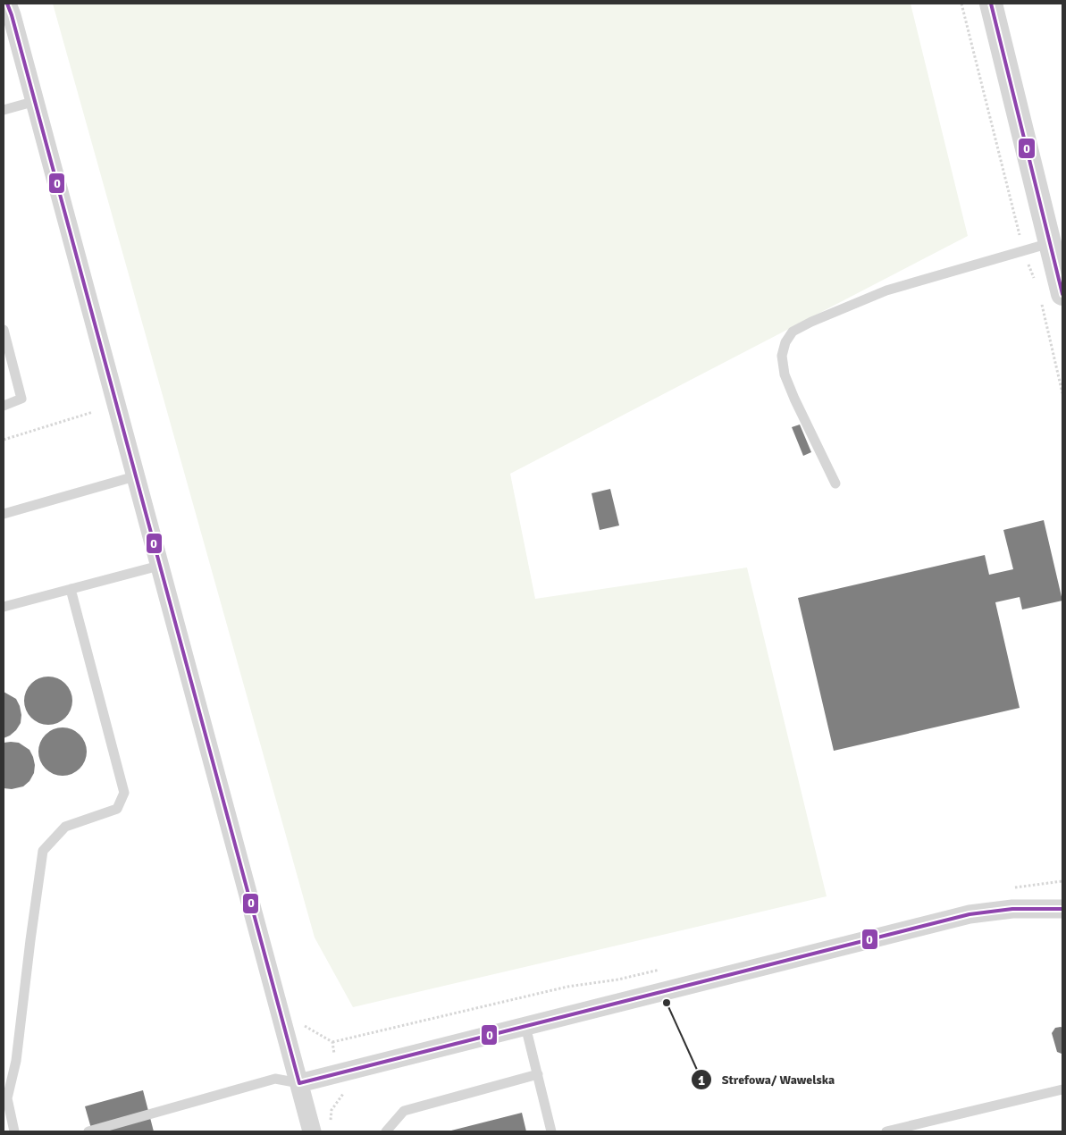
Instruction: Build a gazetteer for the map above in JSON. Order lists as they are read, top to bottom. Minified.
{"places":["Strefowa/ Wawelska"],"lines":["transit line 0"]}
